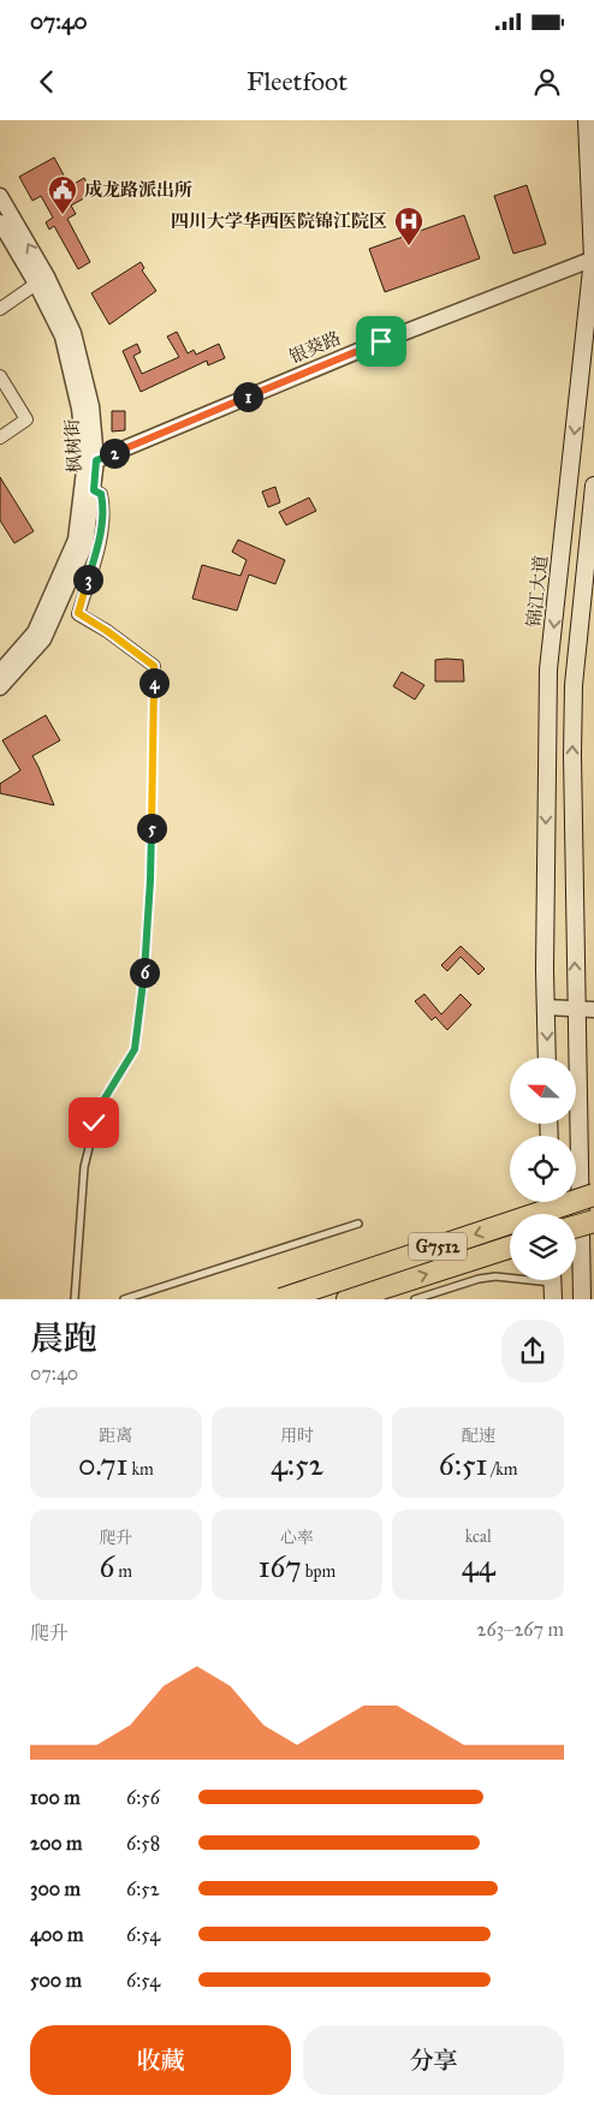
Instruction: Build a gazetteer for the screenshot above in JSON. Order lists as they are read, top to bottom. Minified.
{"streets":{"highway":["G7512"],"main road":["锦江大道"],"street":["银葵路","枫树街"]},"crossings":[["银葵路","枫树街"],["银葵路","锦江大道"]],"places":{"public building":["成龙路派出所"],"hospital":["四川大学华西医院锦江院区"]},"north":"left","page":{"status":"07:40","header":"Fleetfoot","pins":["1","2","3","4","5","6"],"heading":["晨跑","07:40"],"stats":[["距离","0.71 km"],["用时","4:52"],["配速","6:51 /km"],["爬升","6 m"],["心率","167 bpm"],["kcal","44"]],"chart":["爬升","263–267 m"],"list":[{"name":"100 m","note":"6:56"},{"name":"200 m","note":"6:58"},{"name":"300 m","note":"6:52"},{"name":"400 m","note":"6:54"},{"name":"500 m","note":"6:54"}],"buttons":["收藏","分享"]}}
